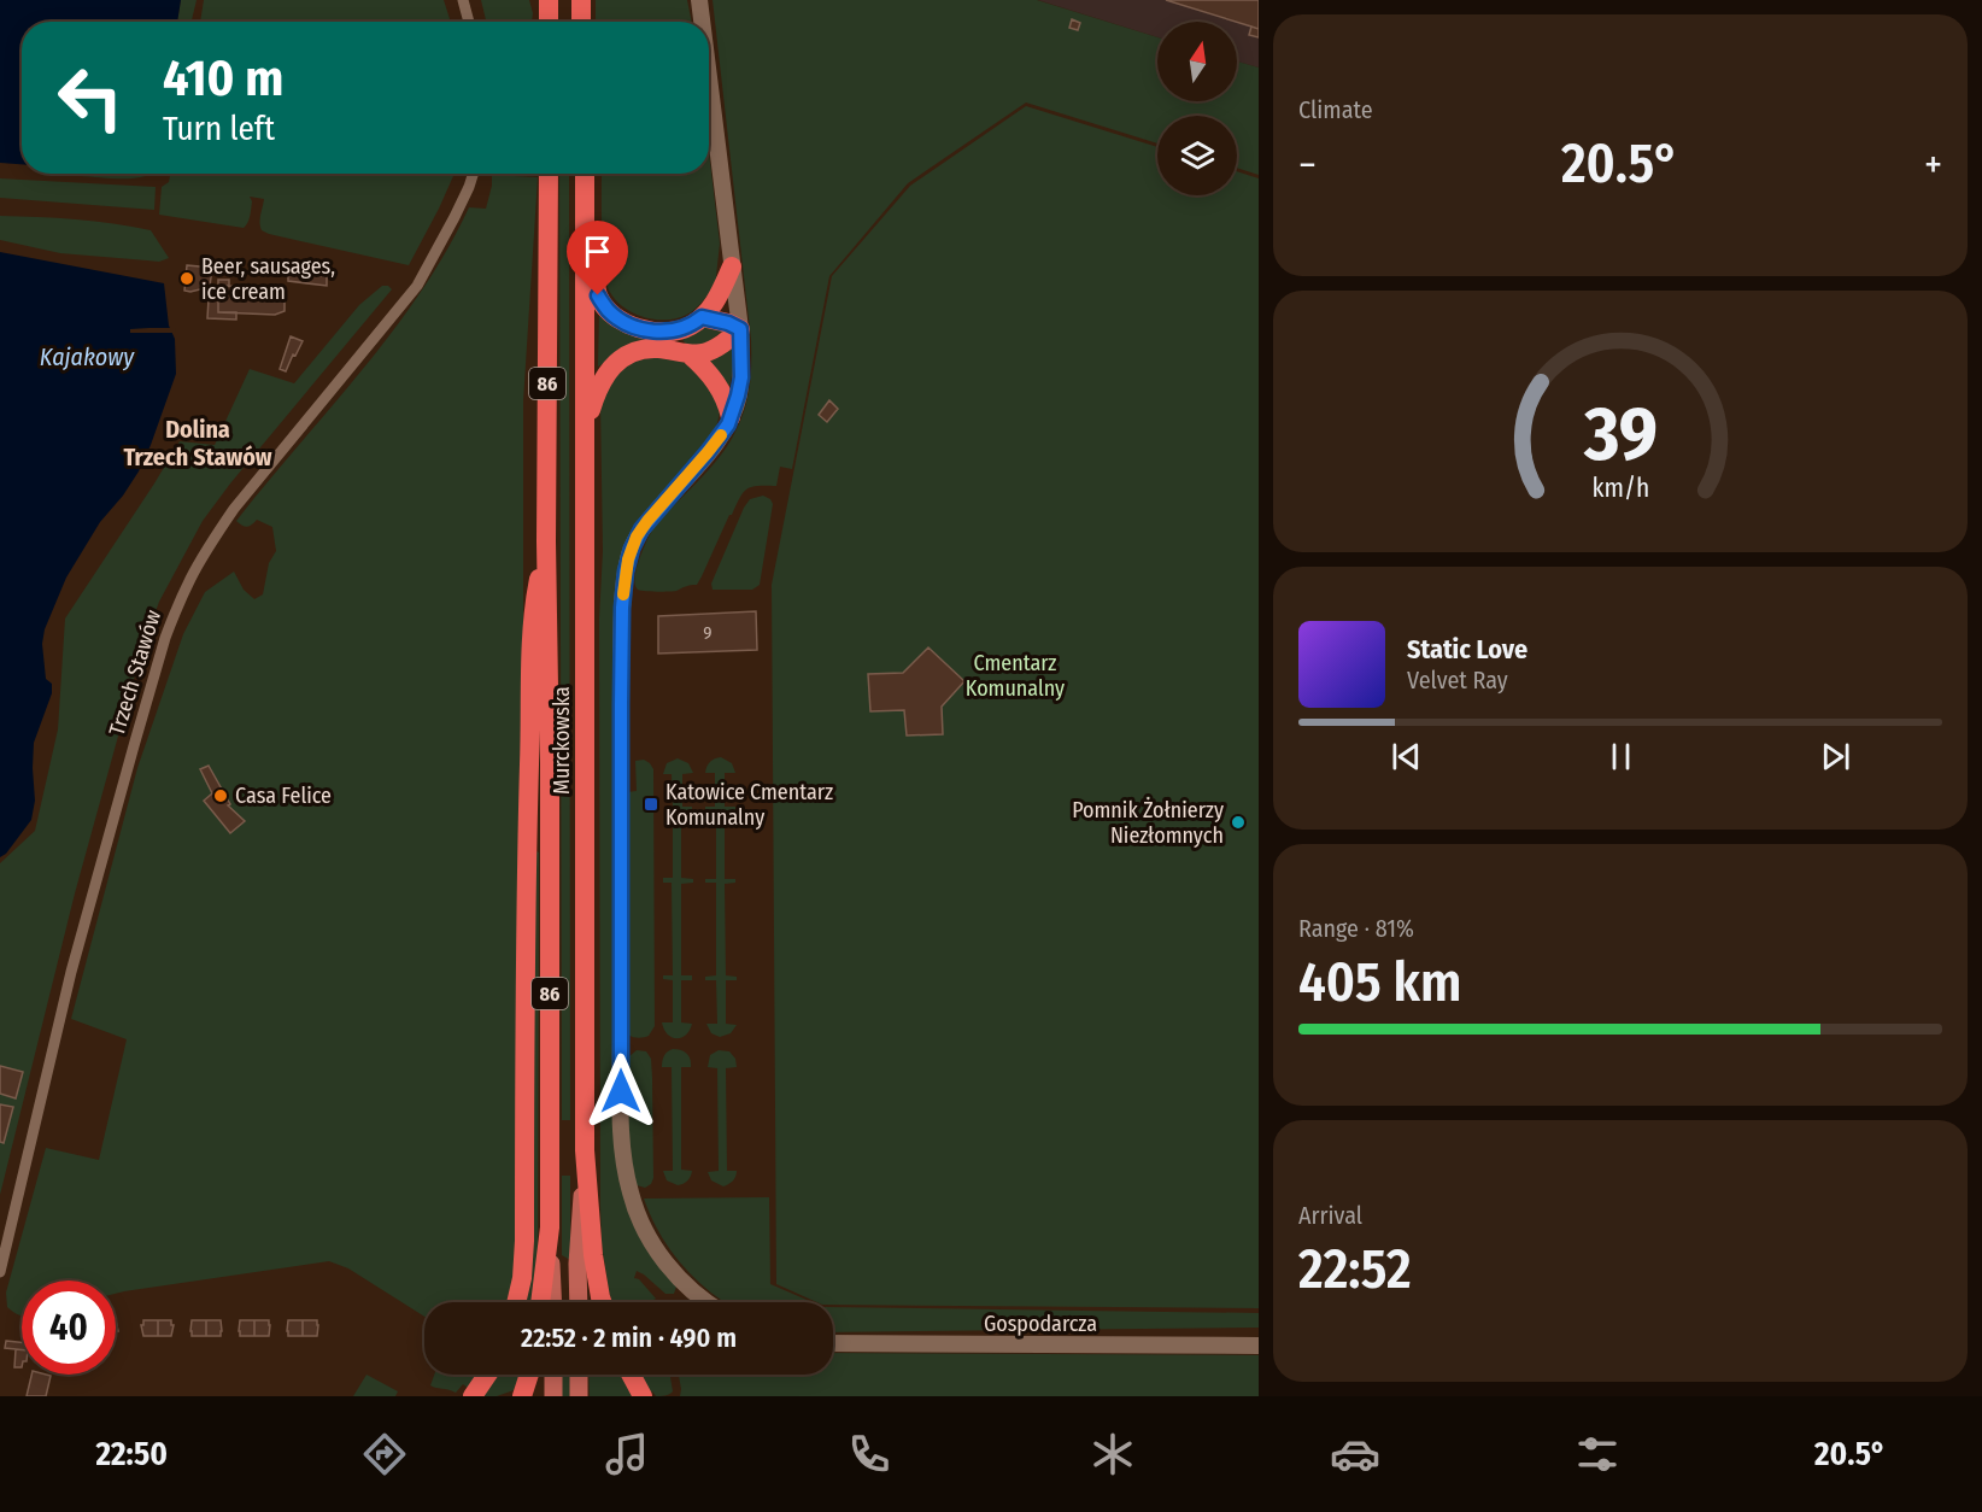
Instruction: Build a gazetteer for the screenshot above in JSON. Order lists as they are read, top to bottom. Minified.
{"streets":{"highway":["86","Murckowska"],"street":["Trzech Stawów","Gospodarcza"]},"districts":["Dolina Trzech Stawów"],"water":["Kajakowy"],"parks":["Cmentarz Komunalny"],"places":{"other":["Beer, sausages, ice cream","Casa Felice","Pomnik Żołnierzy Niezłomnych"],"transit":["Katowice Cmentarz Komunalny"]},"house_numbers":["9"],"north":"top","page":{"tile":["Climate",["Range · 81%","405 km"],["Arrival","22:52"]],"turn":["410 m","Turn left"],"heat":["−","20.5°","+"],"song":["Static Love","Velvet Ray"],"limit":"40","trip":"22:52 · 2 min · 490 m","tabs":["22:50","20.5°"],"gauge":["39","km/h"]}}
